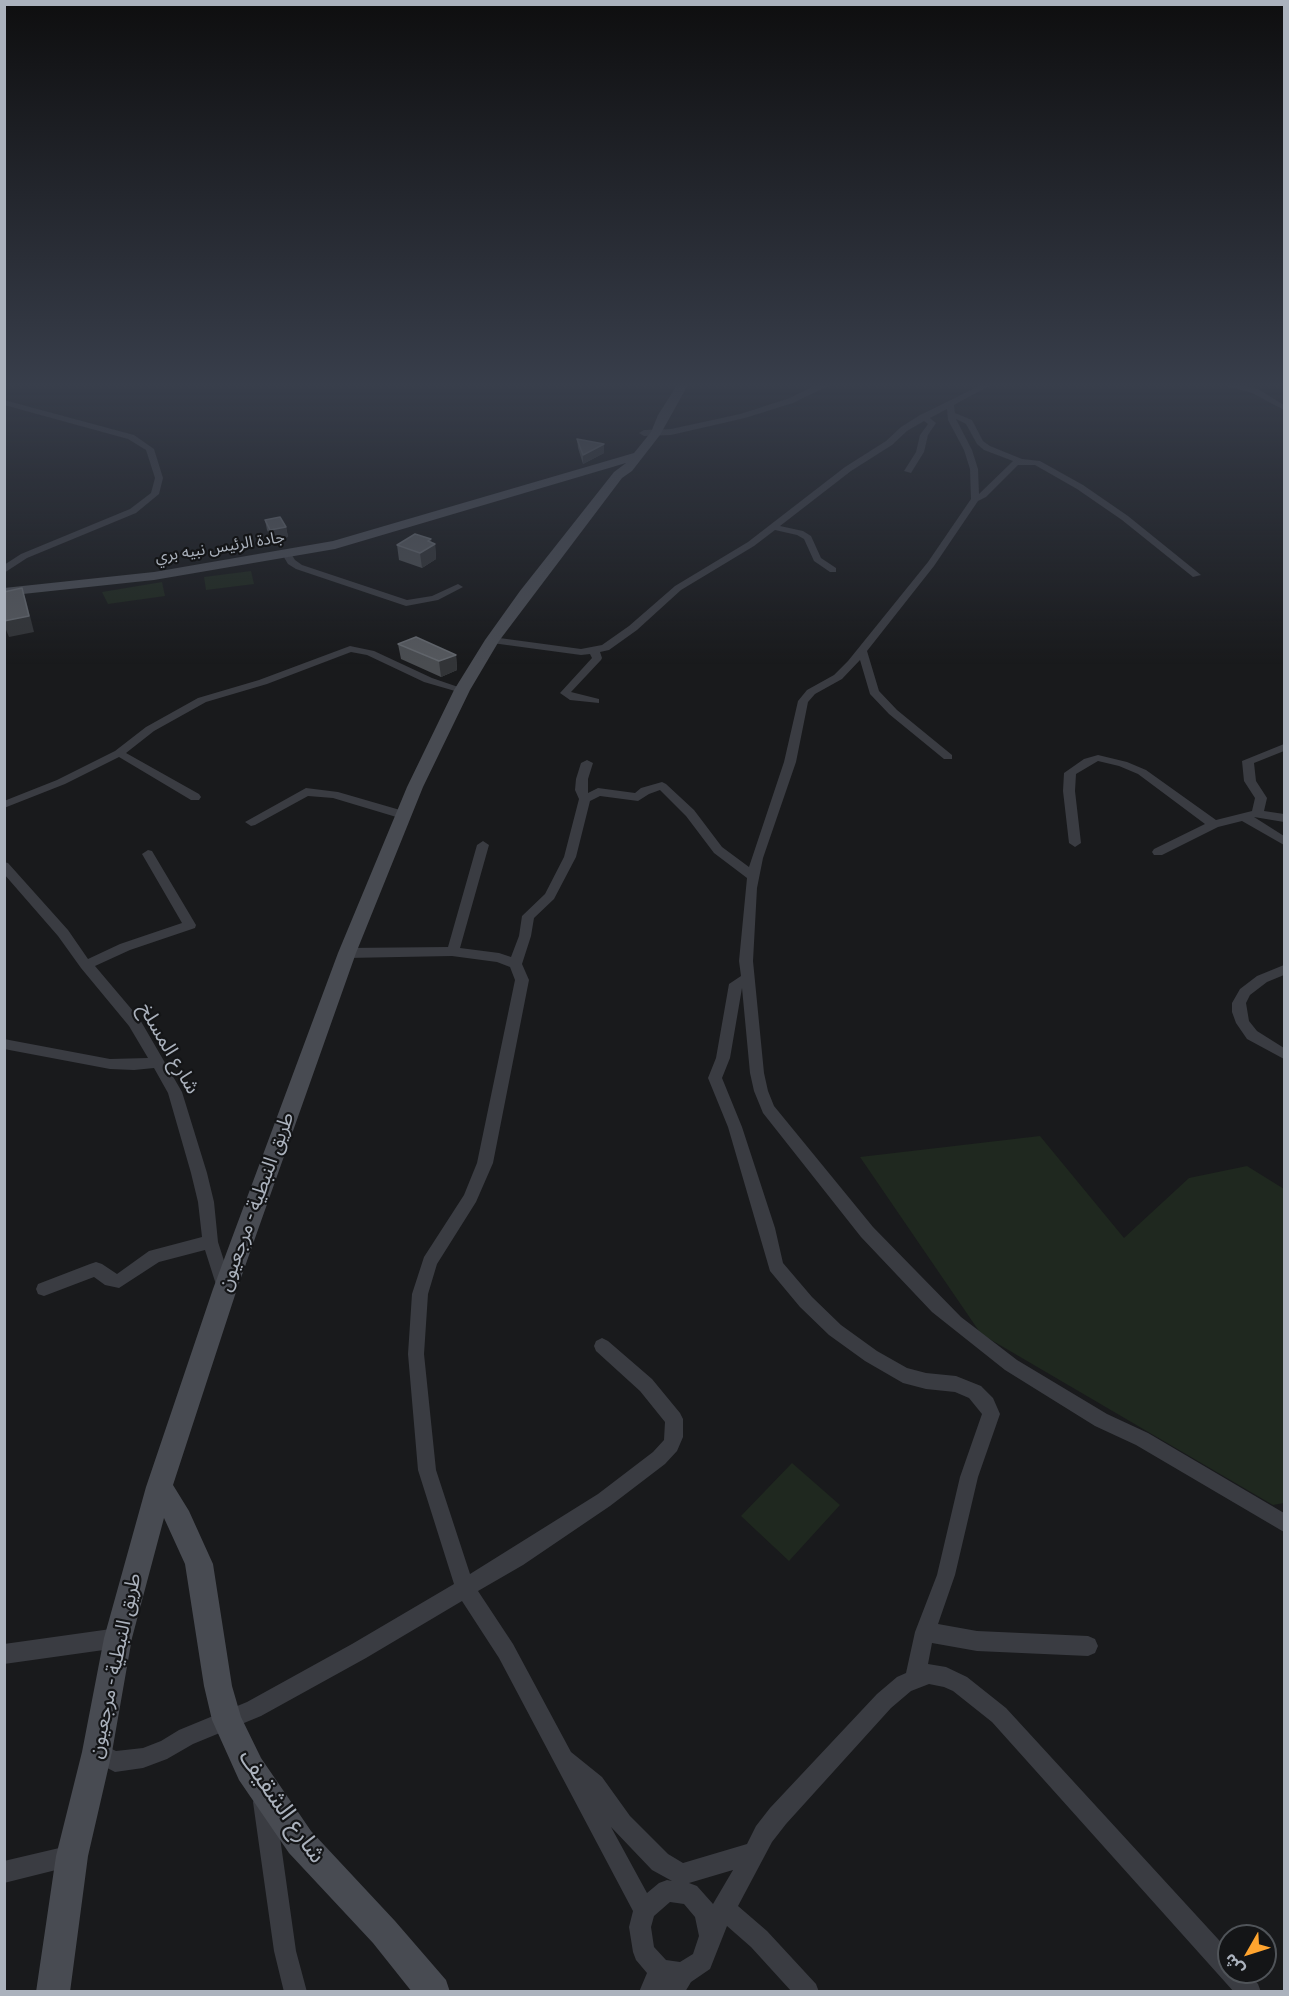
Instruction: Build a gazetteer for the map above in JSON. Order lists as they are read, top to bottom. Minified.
{"streets":{"main road":["جادة الرئيس نبيه بري","طريق النبطية - مرجعيون","شارع الشقيف"],"street":["شارع المسلخ"]},"crossings":[["شارع المسلخ","طريق النبطية - مرجعيون"],["طريق النبطية - مرجعيون","شارع الشقيف"]],"north":"bottom left"}
